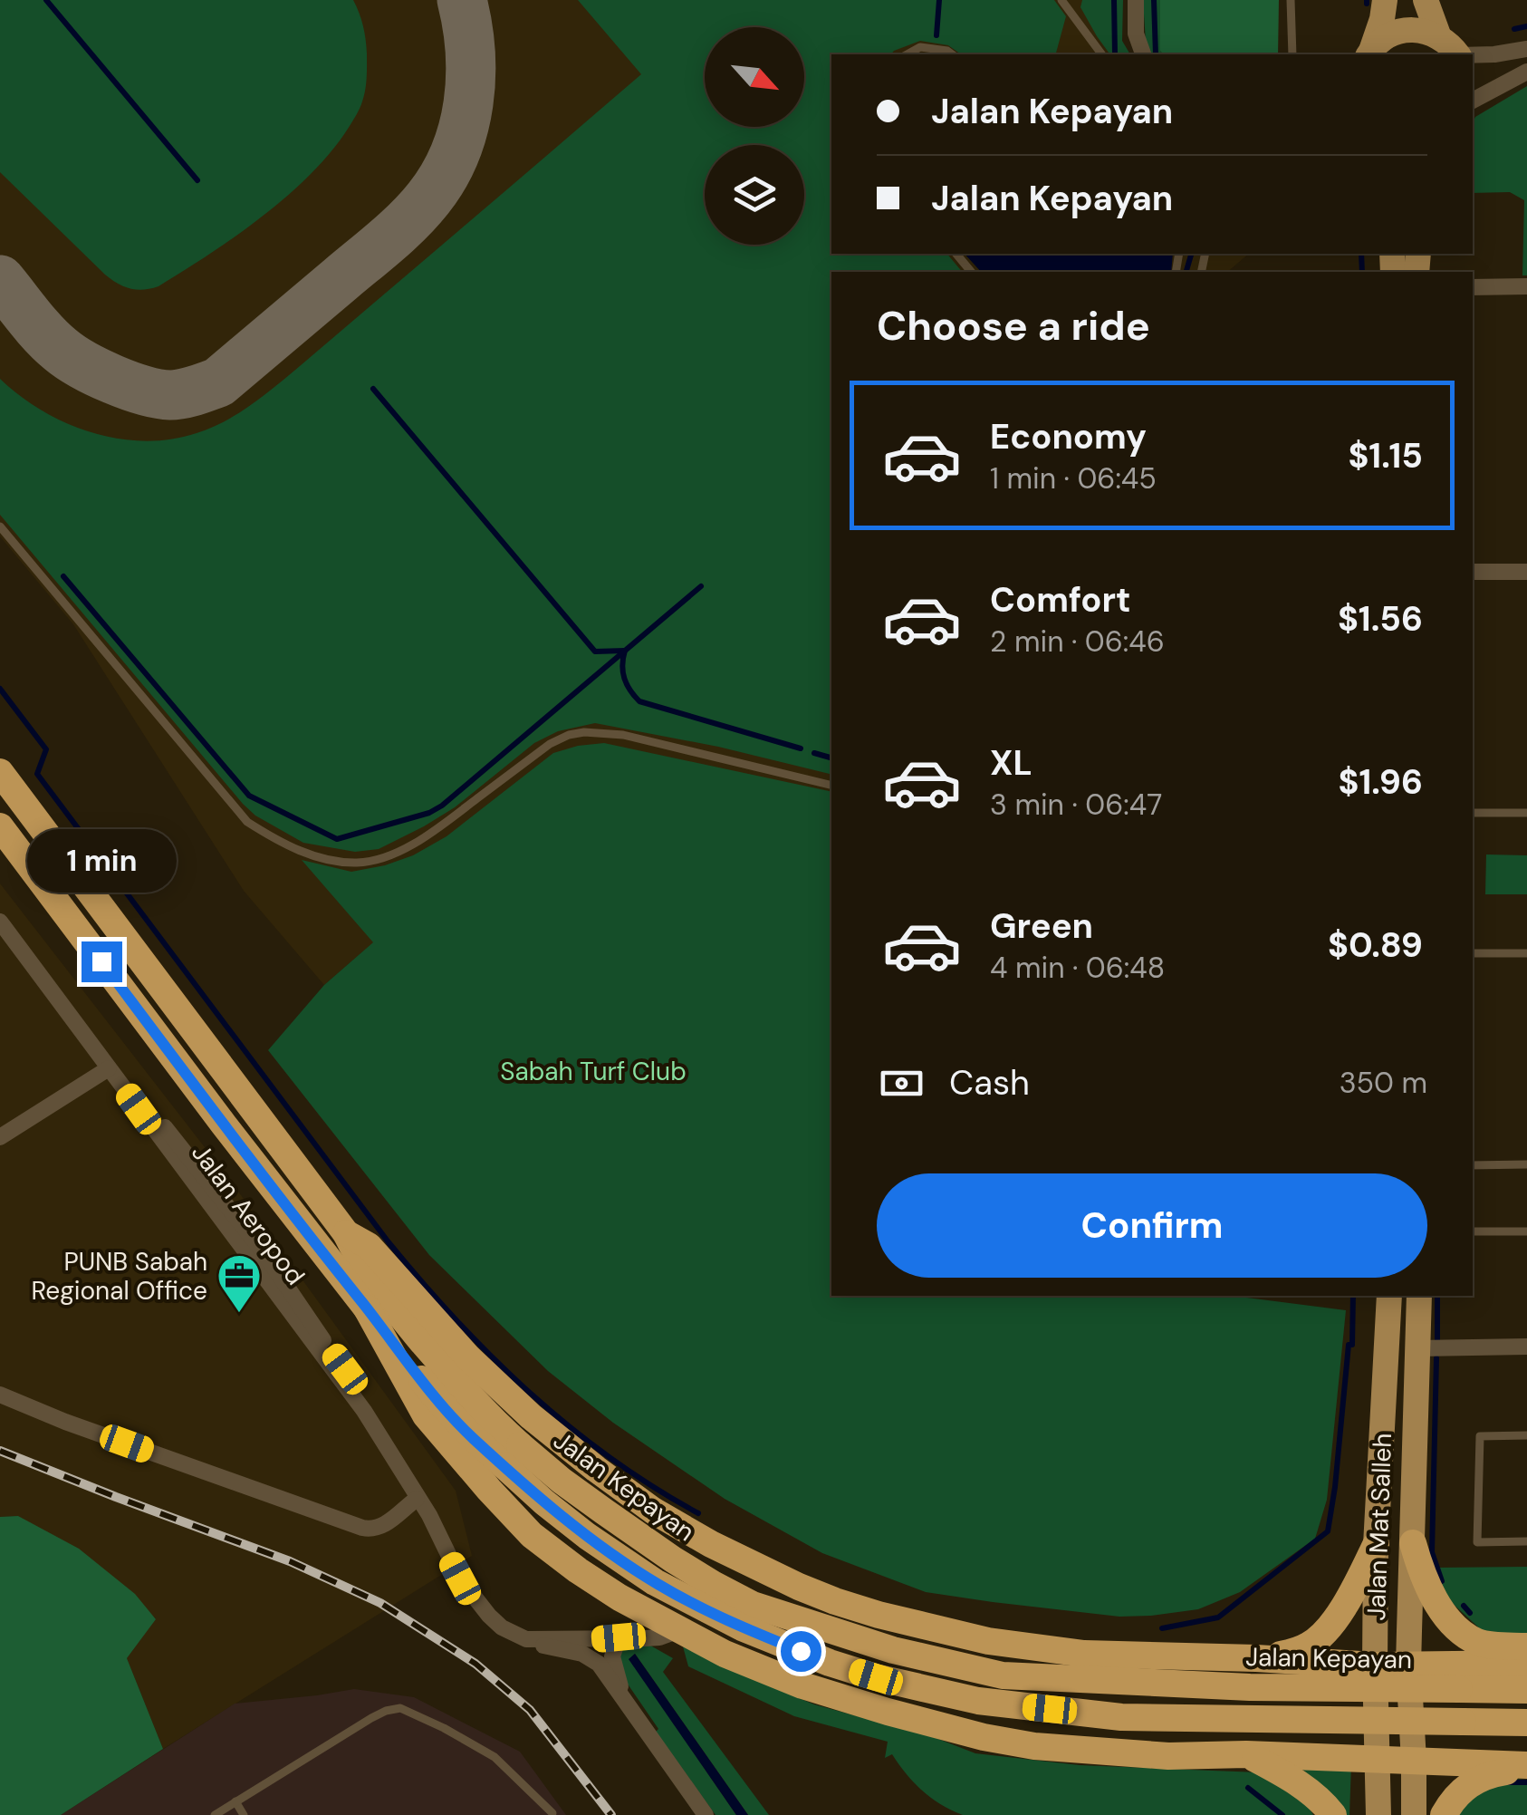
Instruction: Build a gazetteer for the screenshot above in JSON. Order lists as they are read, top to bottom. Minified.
{"streets":{"highway":["Jalan Kepayan"],"main road":["Jalan Mat Salleh"],"street":["Jalan Aeropod"]},"parks":["Sabah Turf Club"],"places":{"office":["PUNB Sabah Regional Office"]},"north":"bottom right","page":{"banner":["Jalan Kepayan","Jalan Kepayan"],"heading":"Choose a ride","list":[{"name":"Economy","note":"1 min · 06:45","value":"$1.15"},{"name":"Comfort","note":"2 min · 06:46","value":"$1.56"},{"name":"XL","note":"3 min · 06:47","value":"$1.96"},{"name":"Green","note":"4 min · 06:48","value":"$0.89"}],"bubble":"1 min","pay":["Cash","350 m"],"buttons":"Confirm"}}
